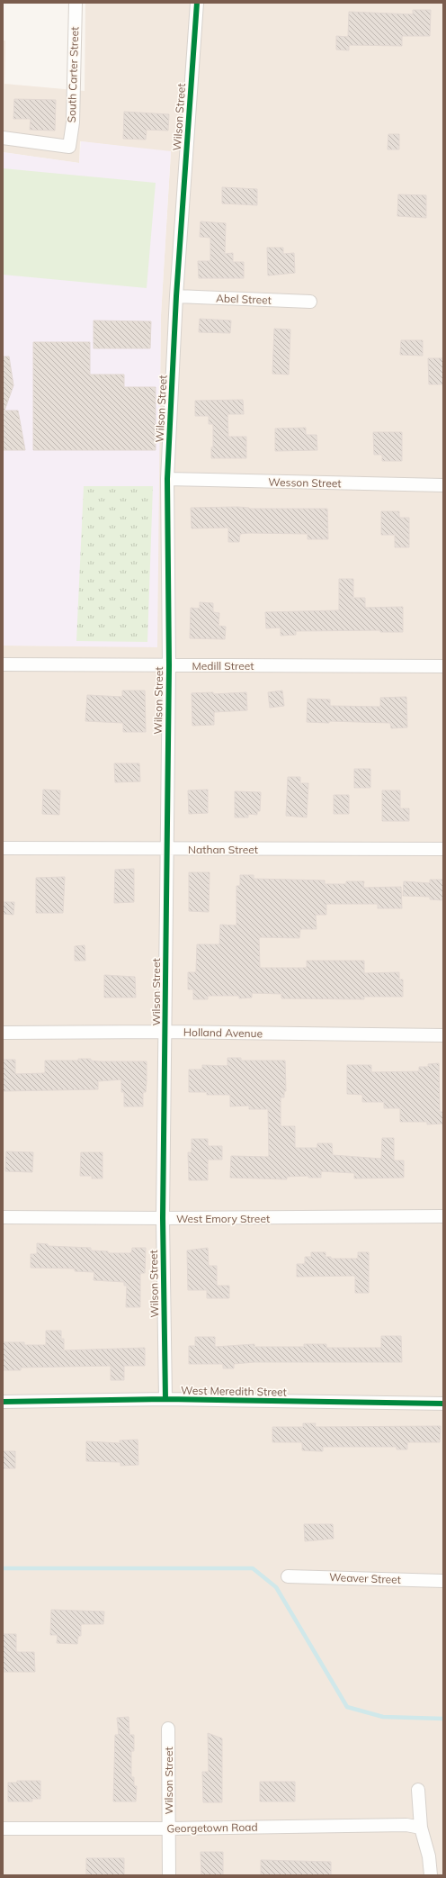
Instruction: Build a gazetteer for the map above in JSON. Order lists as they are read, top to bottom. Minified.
{"streets":{"street":["South Carter Street","Wilson Street","Abel Street","Wesson Street","Medill Street","Nathan Street","Holland Avenue","West Emory Street","West Meredith Street","Weaver Street","Georgetown Road"]},"crossings":[["Wilson Street","Abel Street"],["Wilson Street","Wesson Street"],["Wilson Street","Medill Street"],["Wilson Street","Nathan Street"],["Wilson Street","Holland Avenue"],["Wilson Street","West Emory Street"],["Wilson Street","West Meredith Street"],["Wilson Street","Georgetown Road"]]}
